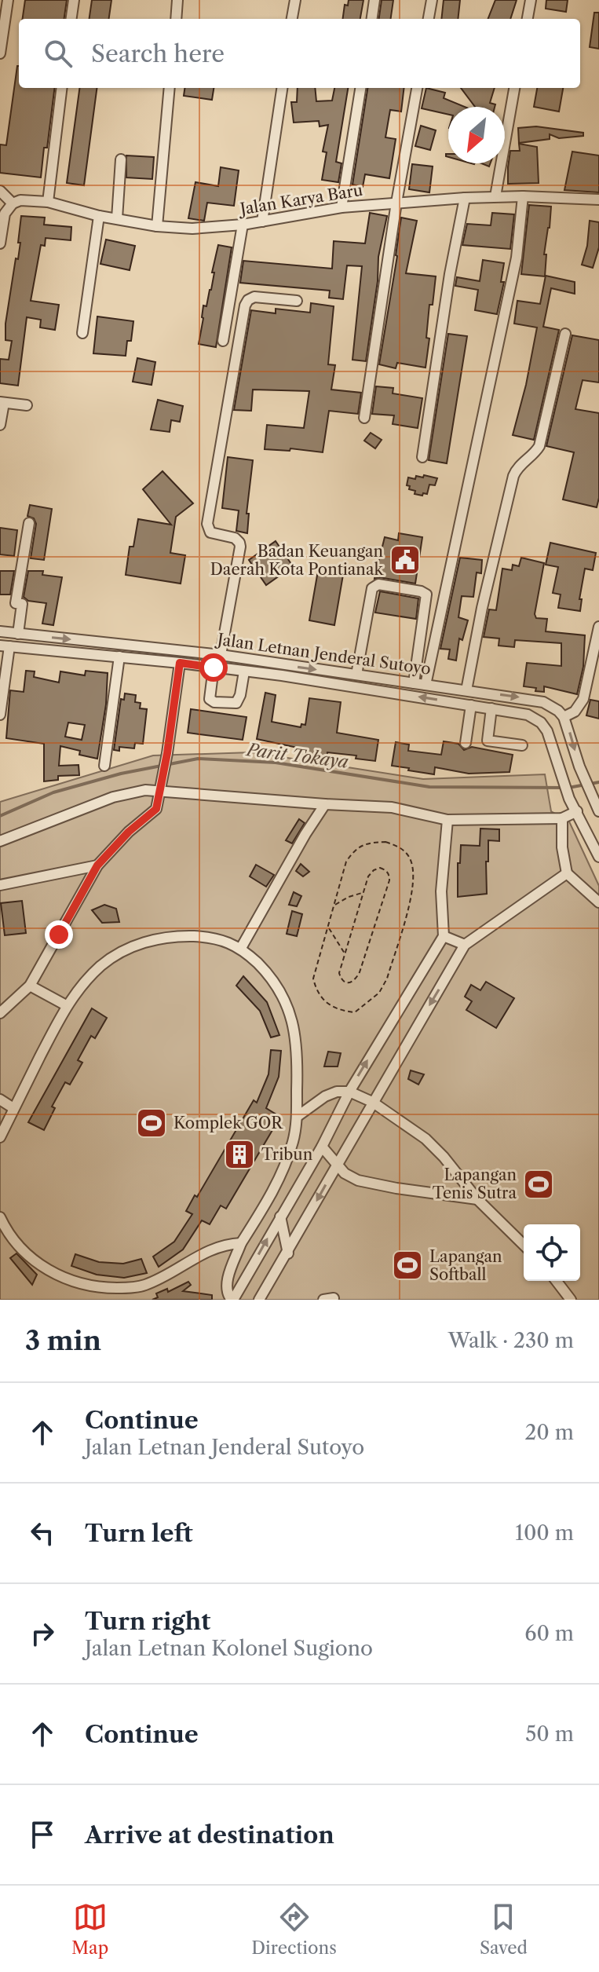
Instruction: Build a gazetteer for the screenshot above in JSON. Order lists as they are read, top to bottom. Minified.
{"streets":{"street":["Jalan Karya Baru","Jalan Letnan Jenderal Sutoyo"]},"water":["Parit Tokaya"],"places":{"public building":["Badan Keuangan Daerah Kota Pontianak"],"sports":["Komplek GOR","Lapangan Tenis Sutra","Lapangan Softball"],"building":["Tribun"]},"north":"bottom left","page":{"search":"Search here","heading":["3 min","Walk · 230 m"],"list":[["Continue","Jalan Letnan Jenderal Sutoyo","20 m"],["Turn left","100 m"],["Turn right","Jalan Letnan Kolonel Sugiono","60 m"],["Continue","50 m"],"Arrive at destination"],"nav":["Map","Directions","Saved"]}}
